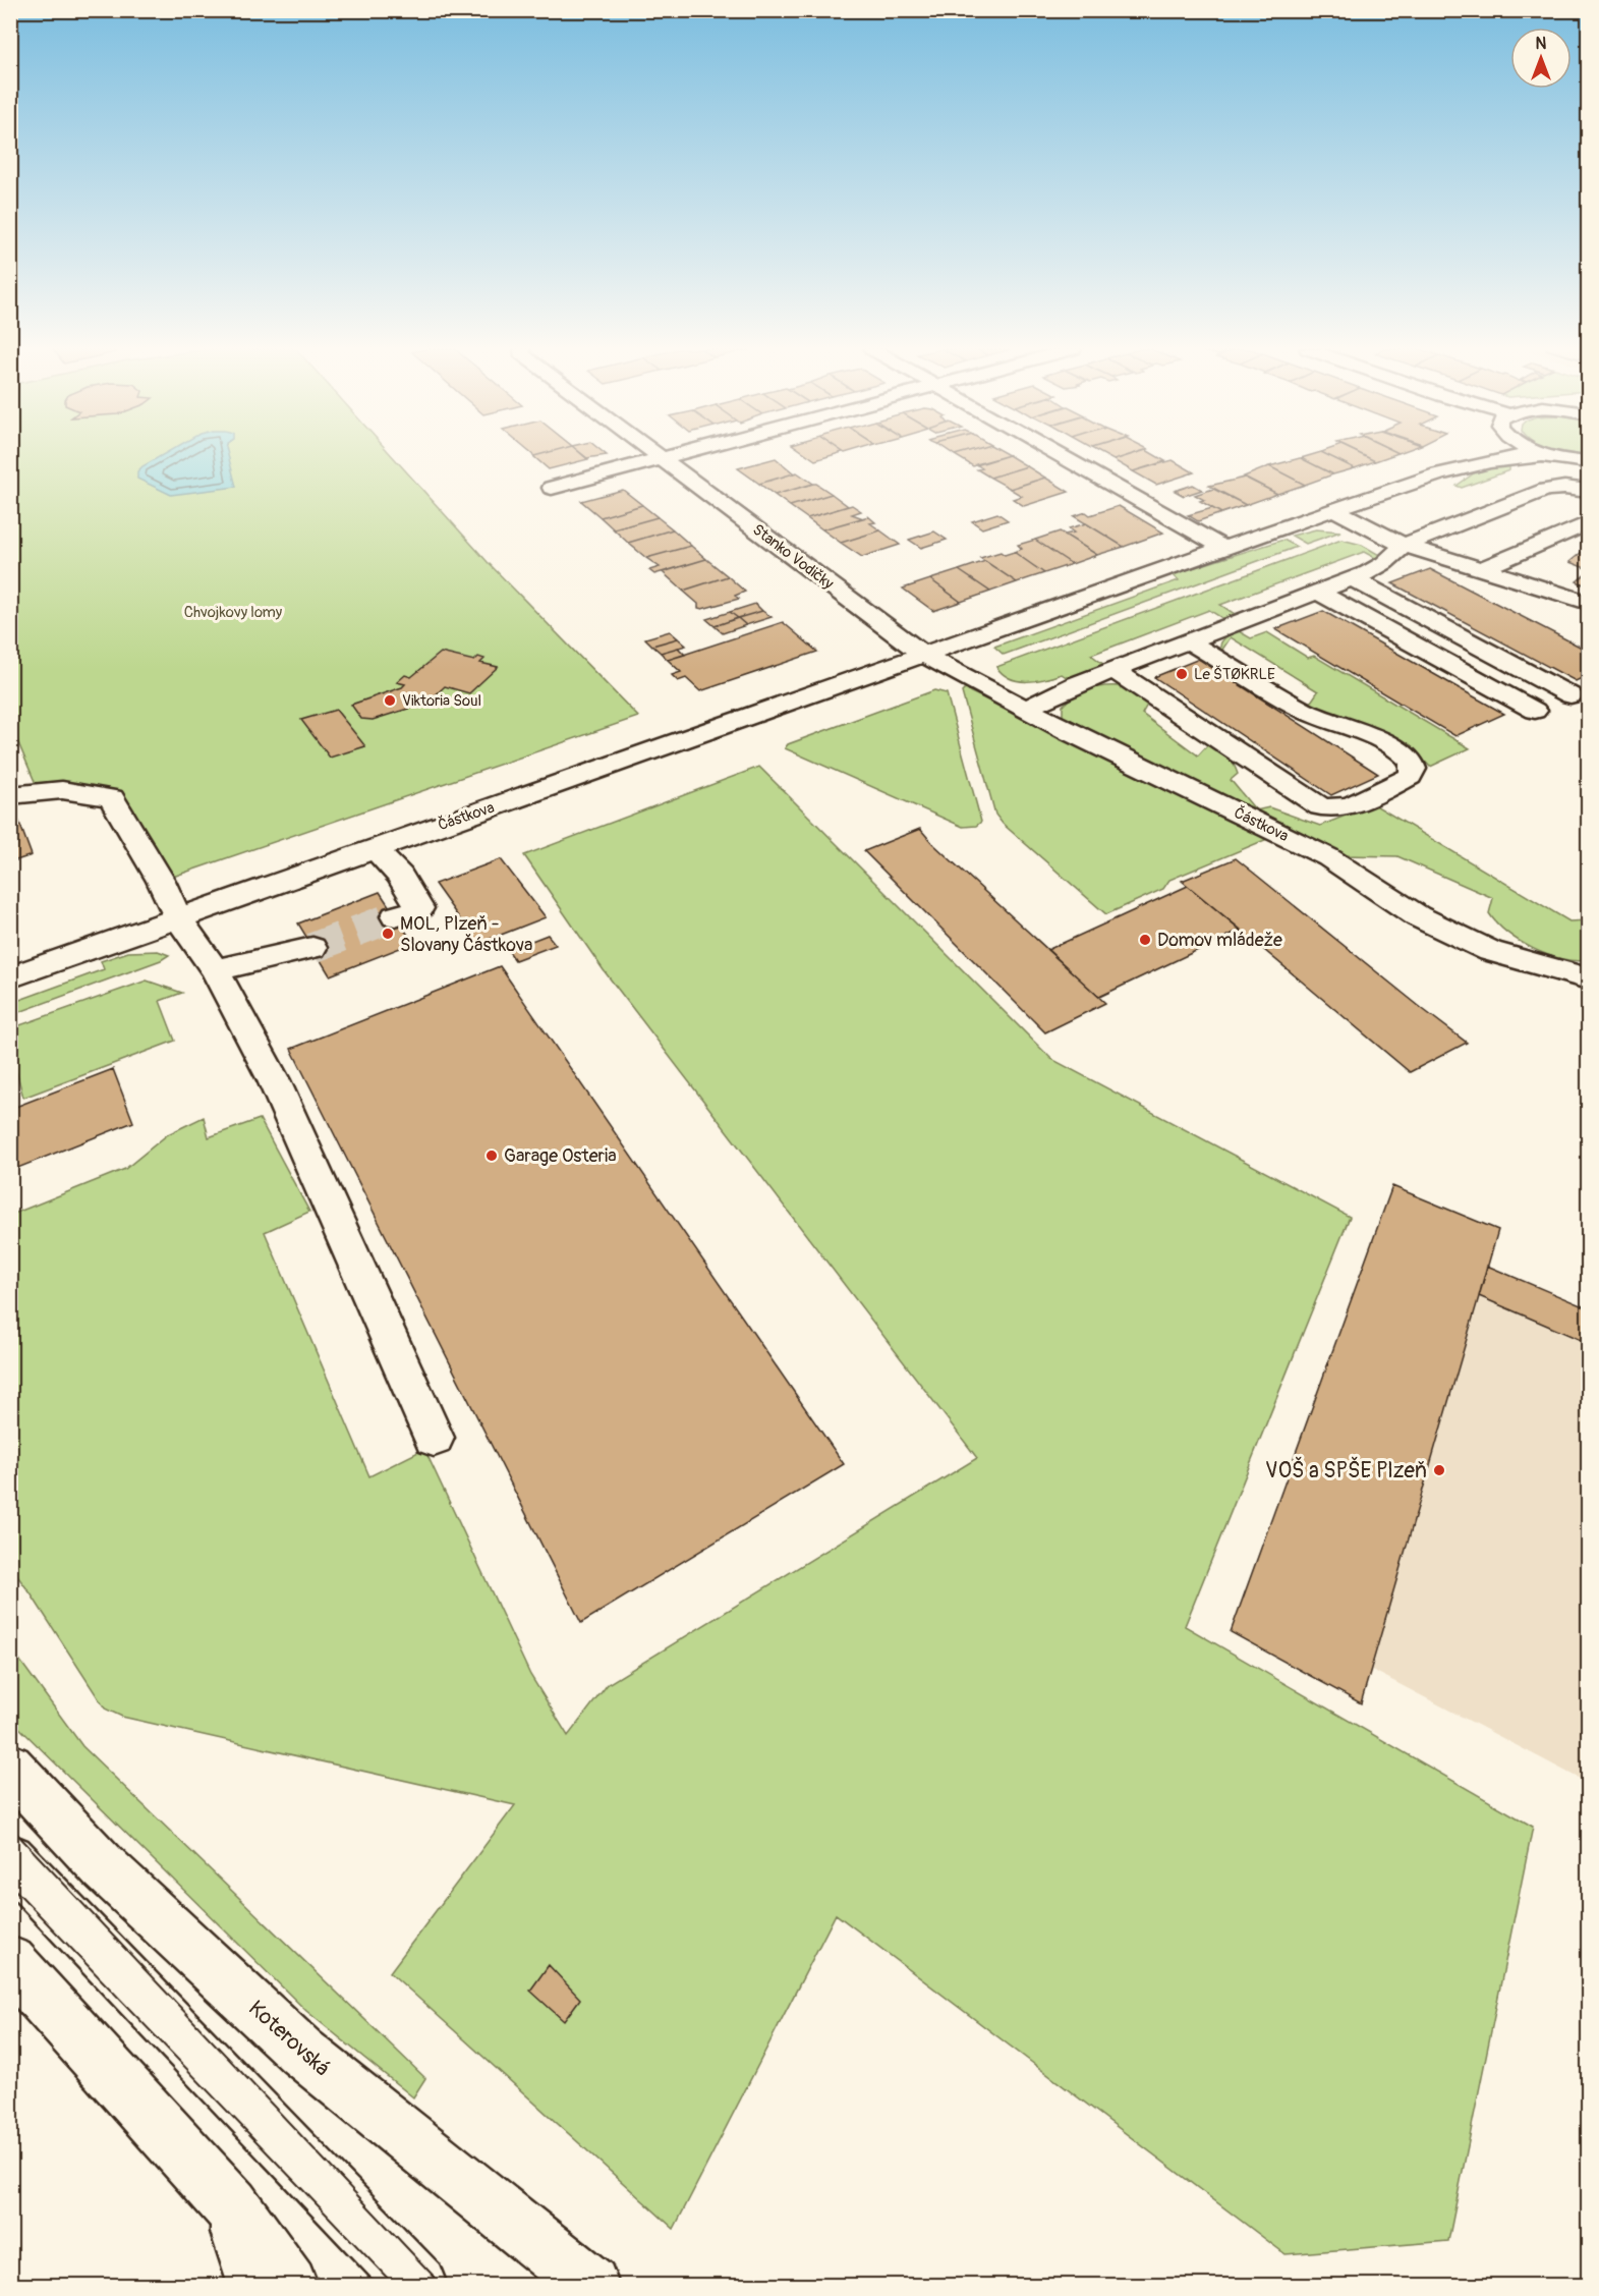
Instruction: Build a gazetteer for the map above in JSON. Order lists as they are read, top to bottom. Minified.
{"streets":{"street":["Stanko Vodičky","Částkova","Koterovská"]},"crossings":[["Stanko Vodičky","Částkova"]],"parks":["Chvojkovy lomy"],"places":["Le ŠTØKRLE","Viktoria Soul","MOL, Plzeň - Slovany Částkova","Domov mládeže","Garage Osteria","VOŠ a SPŠE Plzeň"],"north":"top"}
